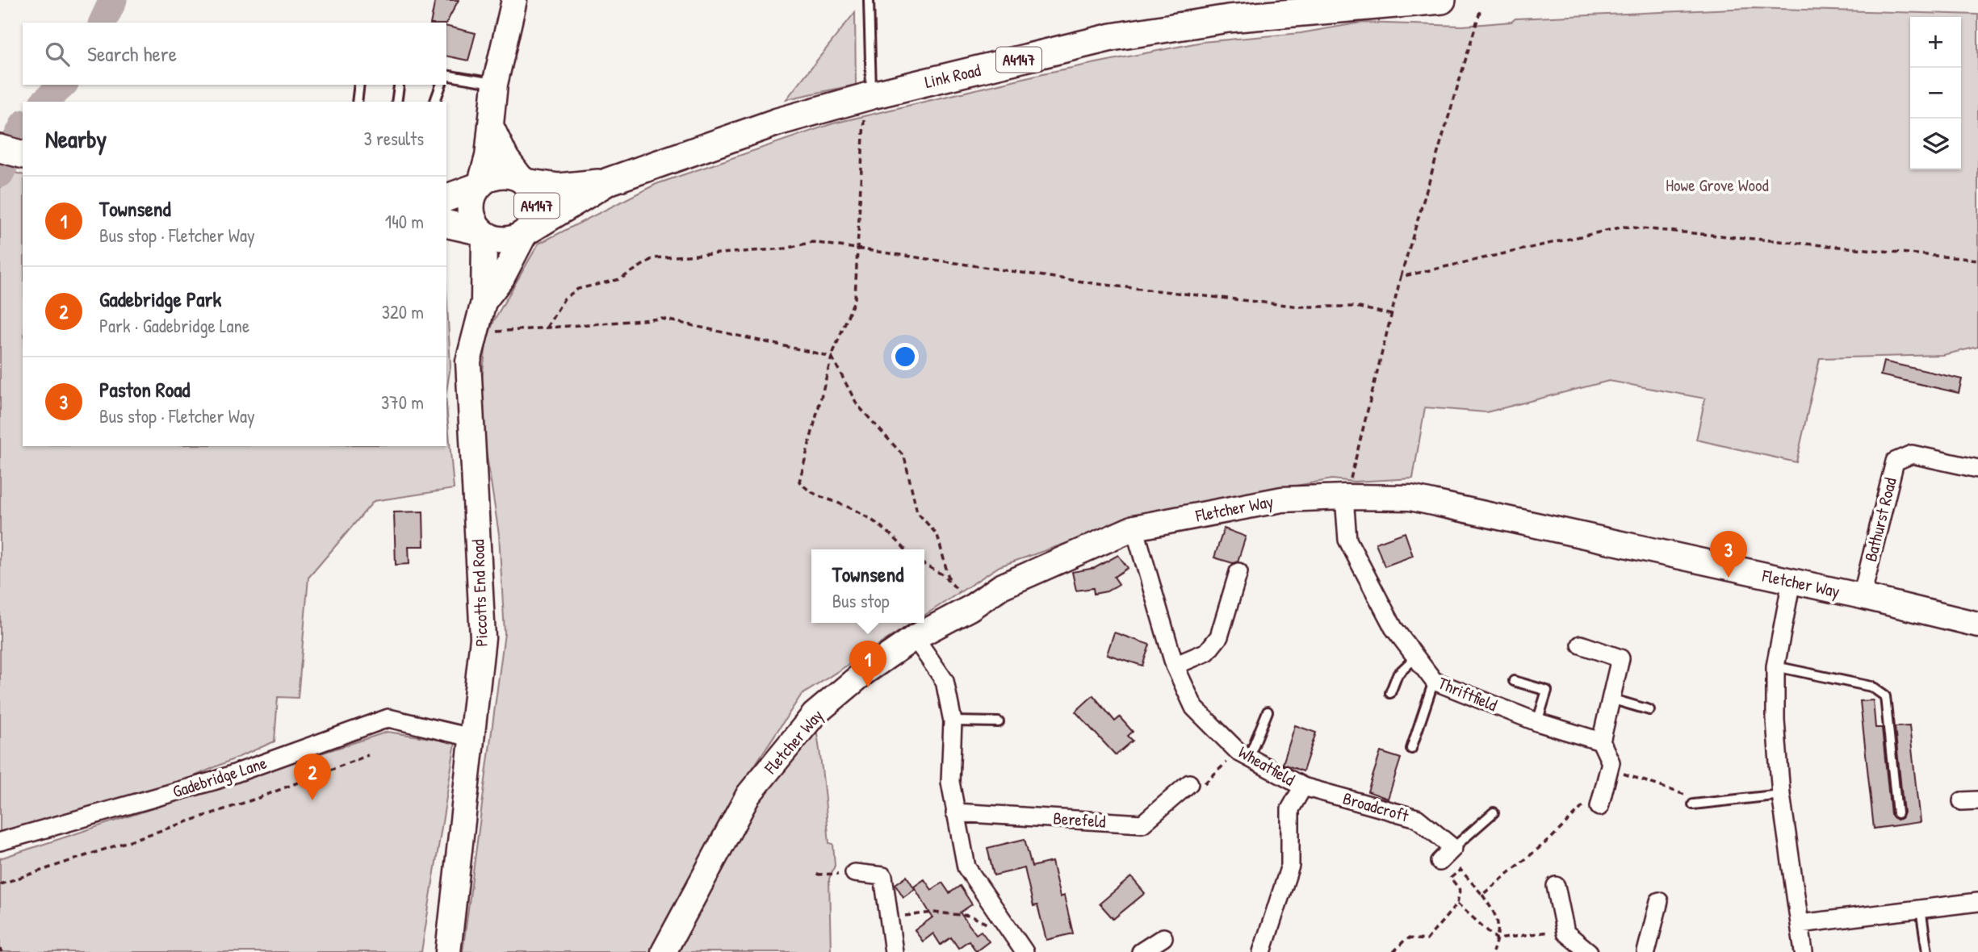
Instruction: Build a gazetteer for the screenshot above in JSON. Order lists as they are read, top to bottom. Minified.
{"streets":{"main road":["A4147","Link Road"],"street":["Fletcher Way","Bathurst Road","Piccotts End Road","Thriftfield","Wheatfield","Gadebridge Lane","Broadcroft","Berefeld"]},"crossings":[["A4147","Link Road"],["A4147","Piccotts End Road"],["Link Road","Piccotts End Road"],["Fletcher Way","Bathurst Road"],["Fletcher Way","Thriftfield"],["Fletcher Way","Wheatfield"],["Piccotts End Road","Gadebridge Lane"],["Wheatfield","Broadcroft"]],"parks":["Howe Grove Wood"],"page":{"map_buttons":["+","−"],"search":"Search here","heading":["Nearby","3 results"],"list":[{"mark":"1","name":"Townsend","note":"Bus stop · Fletcher Way","value":"140 m"},{"mark":"2","name":"Gadebridge Park","note":"Park · Gadebridge Lane","value":"320 m"},{"mark":"3","name":"Paston Road","note":"Bus stop · Fletcher Way","value":"370 m"}],"pins":["3","1","2"],"popup":["Townsend","Bus stop"]}}
